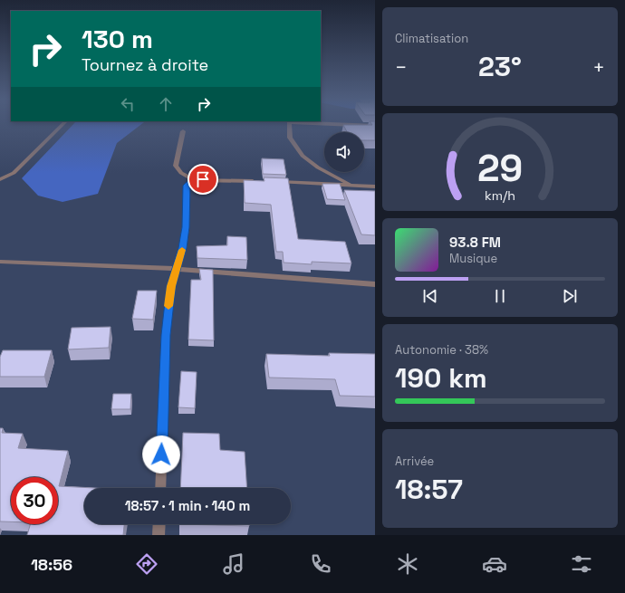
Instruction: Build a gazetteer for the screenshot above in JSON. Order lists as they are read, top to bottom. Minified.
{"page":{"tile":["Climatisation",["Autonomie · 38%","190 km"],["Arrivée","18:57"]],"turn":["130 m","Tournez à droite"],"heat":["−","23°","+"],"song":["93.8 FM","Musique"],"limit":"30","trip":"18:57 · 1 min · 140 m","tabs":"18:56","gauge":["29","km/h"]}}
